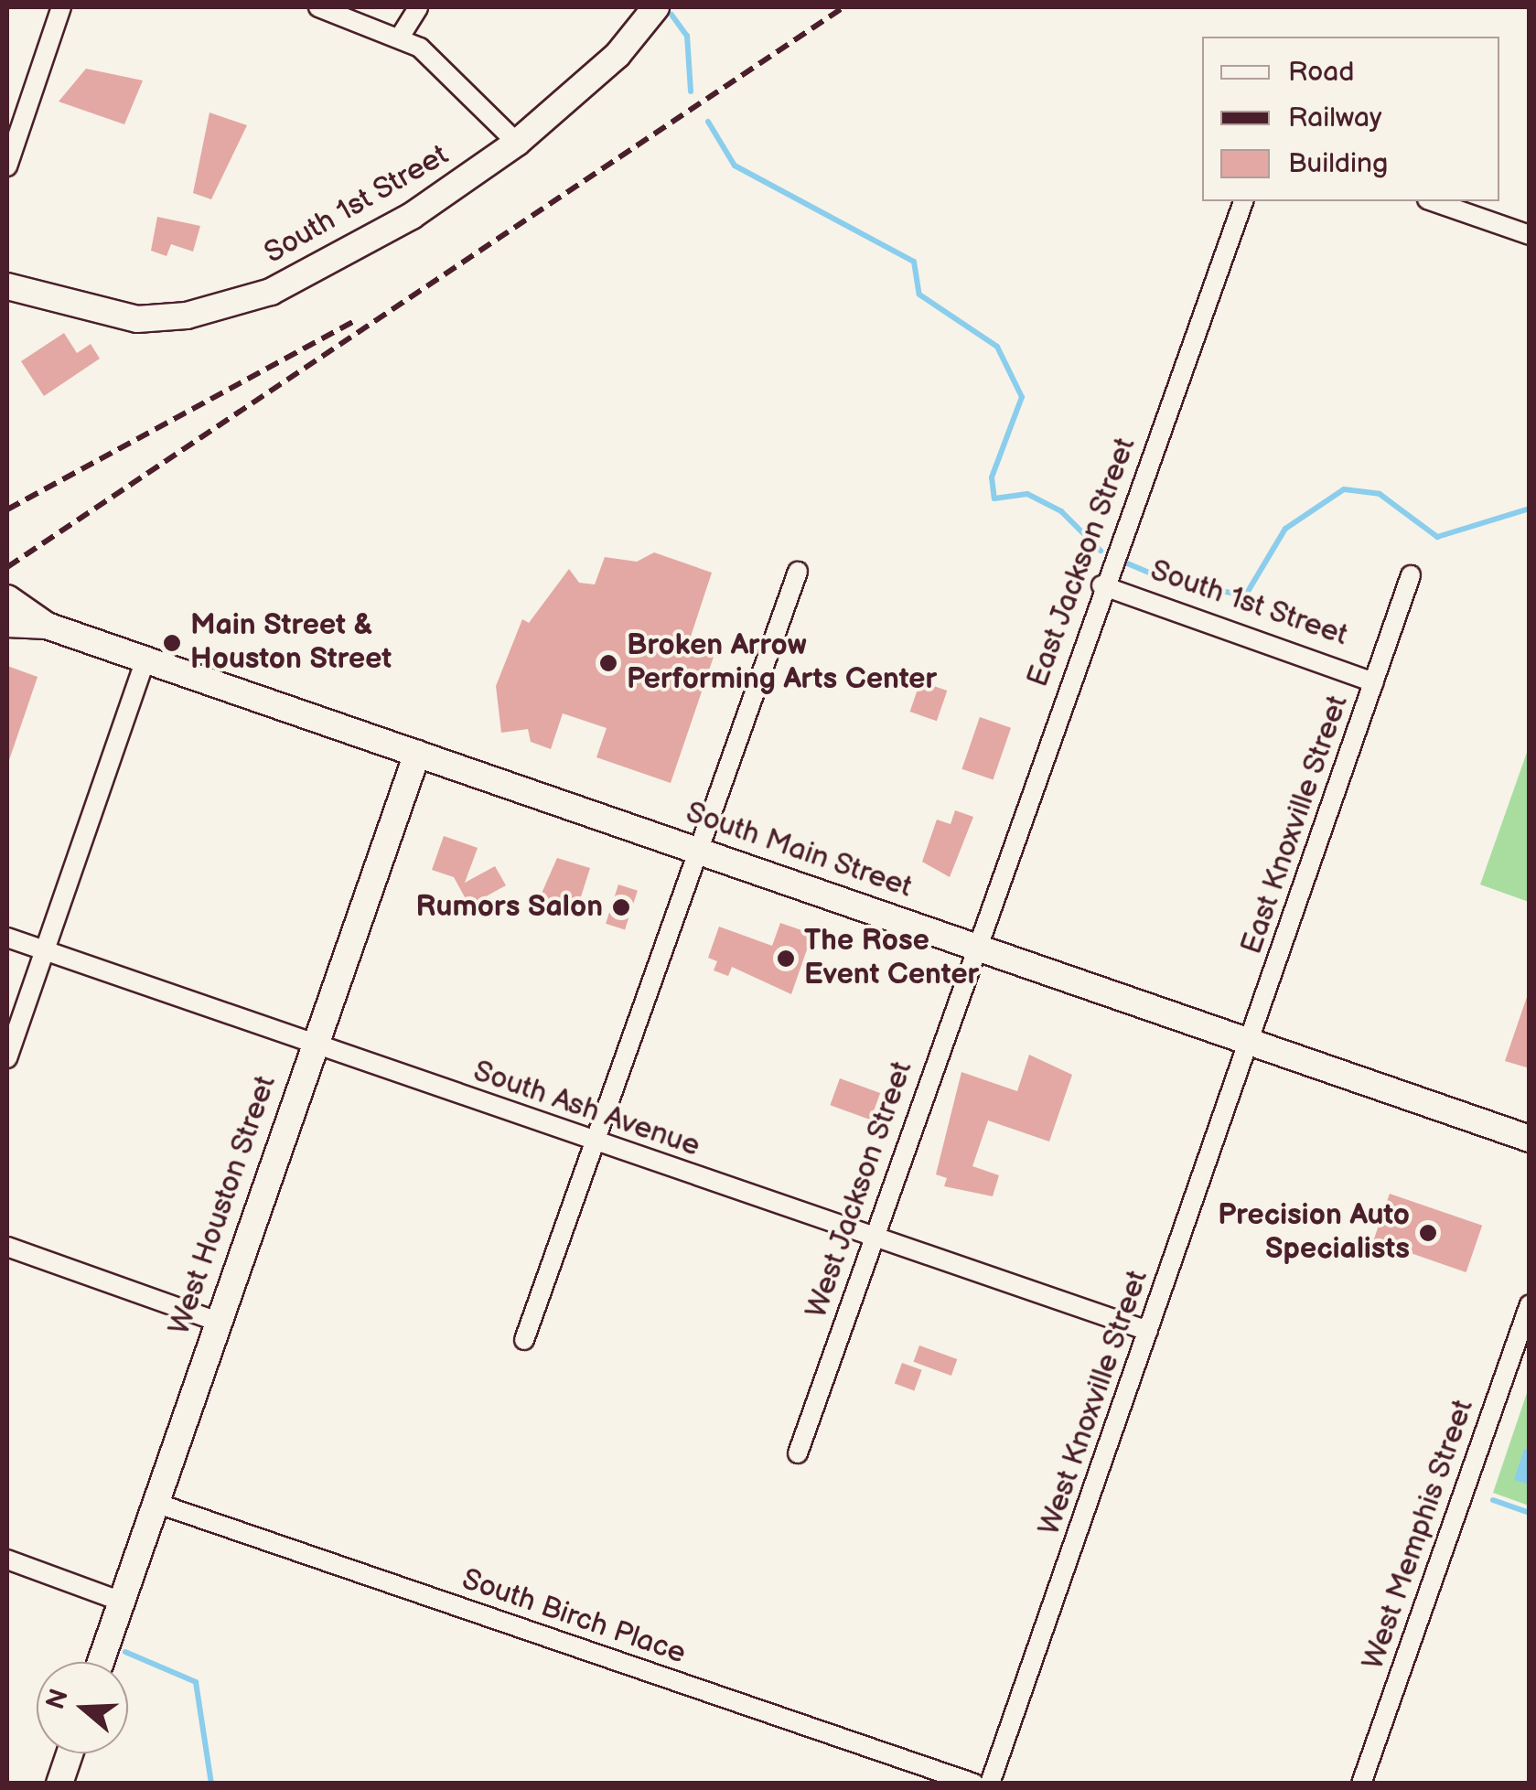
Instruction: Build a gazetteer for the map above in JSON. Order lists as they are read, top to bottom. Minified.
{"streets":{"street":["South 1st Street","East Jackson Street","East Knoxville Street","South Main Street","South Ash Avenue","West Jackson Street","West Houston Street","West Knoxville Street","West Memphis Street","South Birch Place"]},"crossings":[["South 1st Street","East Jackson Street"],["South 1st Street","East Knoxville Street"],["East Jackson Street","South Main Street"],["East Jackson Street","West Jackson Street"],["East Knoxville Street","South Main Street"],["East Knoxville Street","West Knoxville Street"],["South Main Street","West Jackson Street"],["South Main Street","West Houston Street"],["South Main Street","West Knoxville Street"],["South Ash Avenue","West Jackson Street"],["South Ash Avenue","West Houston Street"],["South Ash Avenue","West Knoxville Street"],["West Houston Street","South Birch Place"]],"places":["Main Street & Houston Street","Broken Arrow Performing Arts Center","Rumors Salon","The Rose Event Center","Precision Auto Specialists"],"legend":["Road","Railway","Building"],"north":"left"}
